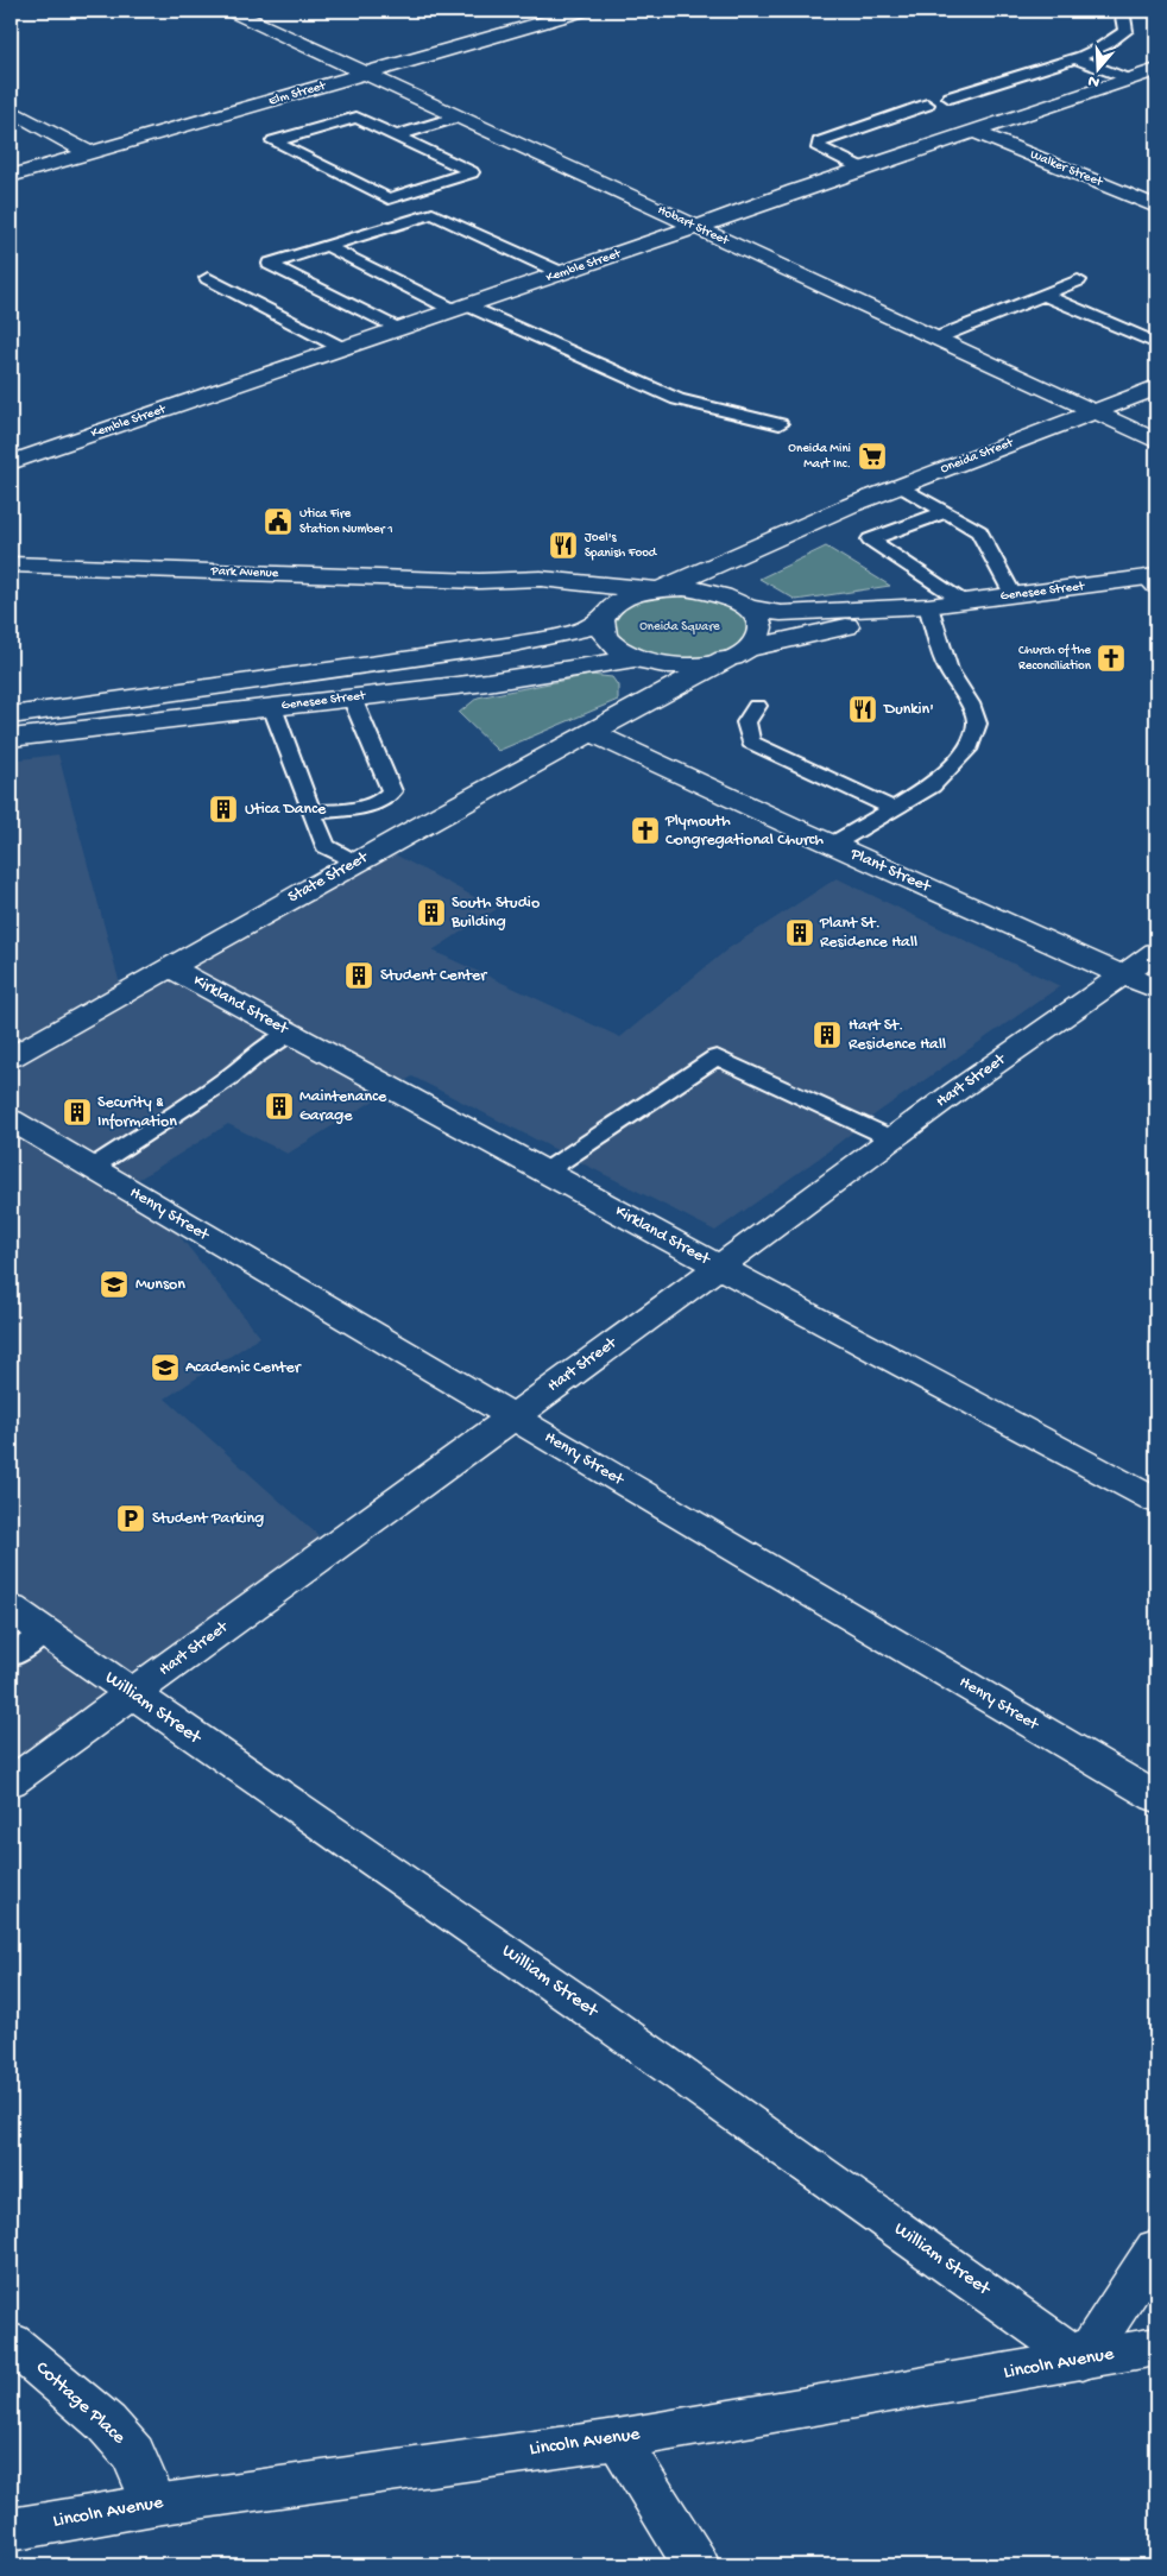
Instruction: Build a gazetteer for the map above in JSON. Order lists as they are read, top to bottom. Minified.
{"streets":{"street":["Elm Street","Walker Street","Hobart Street","Kemble Street","Oneida Street","Park Avenue","Genesee Street","Plant Street","State Street","Kirkland Street","Hart Street","Henry Street","William Street","Lincoln Avenue","Cottage Place"]},"crossings":[["Elm Street","Hobart Street"],["Walker Street","Kemble Street"],["Hobart Street","Kemble Street"],["Hobart Street","Oneida Street"],["Oneida Street","Park Avenue"],["Oneida Street","Genesee Street"],["Park Avenue","Genesee Street"],["Genesee Street","State Street"],["Plant Street","State Street"],["Plant Street","Hart Street"],["State Street","Kirkland Street"],["Kirkland Street","Hart Street"],["Hart Street","Henry Street"],["Hart Street","William Street"],["William Street","Lincoln Avenue"],["Lincoln Avenue","Cottage Place"]],"parks":["Oneida Square"],"places":{"supermarket":["Oneida Mini Mart Inc."],"public building":["Utica Fire Station Number 1"],"restaurant":["Joel's Spanish Food","Dunkin'"],"church":["Church of the Reconciliation","Plymouth Congregational Church"],"building":["Utica Dance","South Studio Building","Plant St. Residence Hall","Student Center","Hart St. Residence Hall","Maintenance Garage","Security & Information"],"school or university":["Munson","Academic Center"],"parking":["Student Parking"]},"north":"bottom"}
